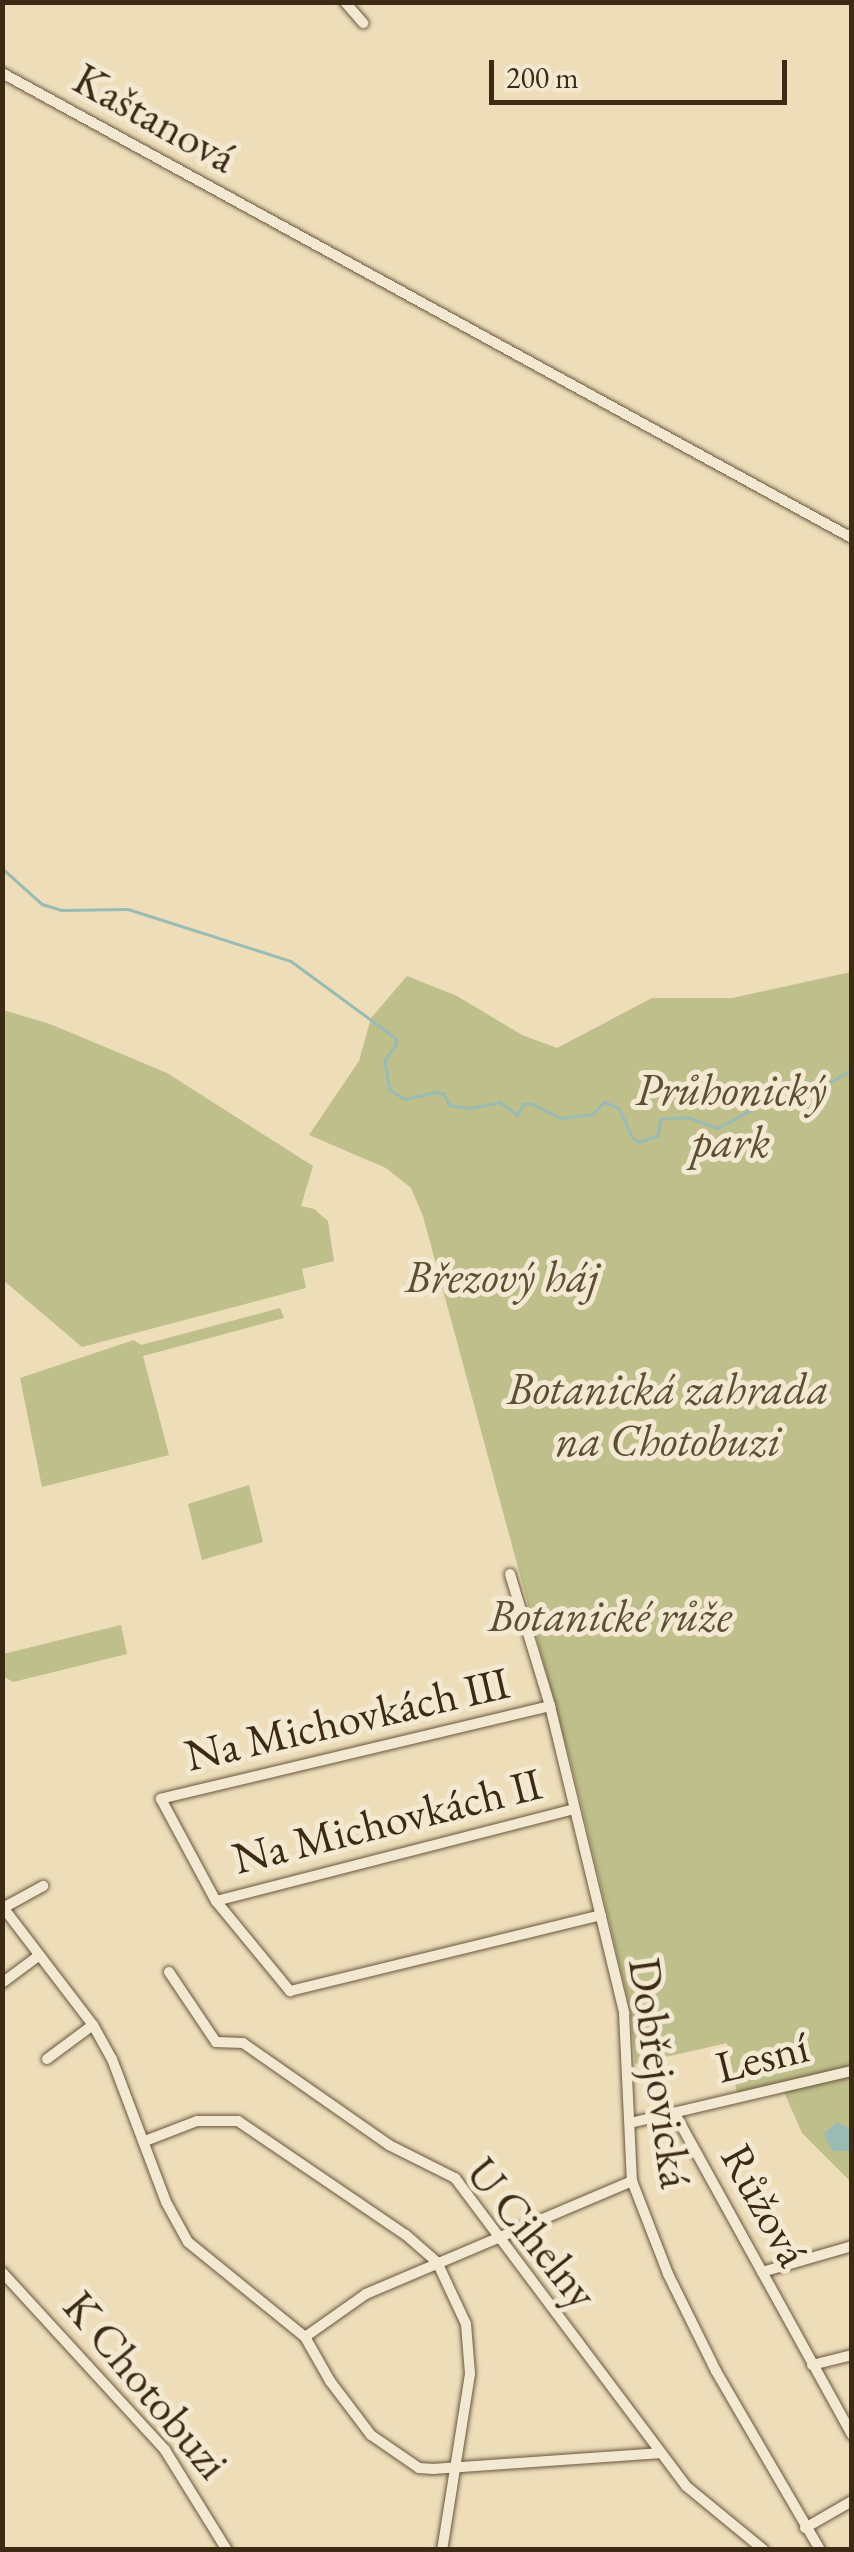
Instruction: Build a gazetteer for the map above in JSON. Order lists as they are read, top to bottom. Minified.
{"streets":{"street":["Kaštanová","Na Michovkách Ⅲ","Na Michovkách Ⅱ","Lesní","Dobřejovická","Růžová","U Cihelny","K Chotobuzi"]},"crossings":[["Na Michovkách Ⅲ","Na Michovkách Ⅱ"],["Na Michovkách Ⅲ","Dobřejovická"],["Na Michovkách Ⅱ","Dobřejovická"],["Lesní","Dobřejovická"],["Lesní","Růžová"]],"parks":["Průhonický park","Březový háj","Botanická zahrada na Chotobuzi","Botanické růže"],"scale_bar":"200 m"}
